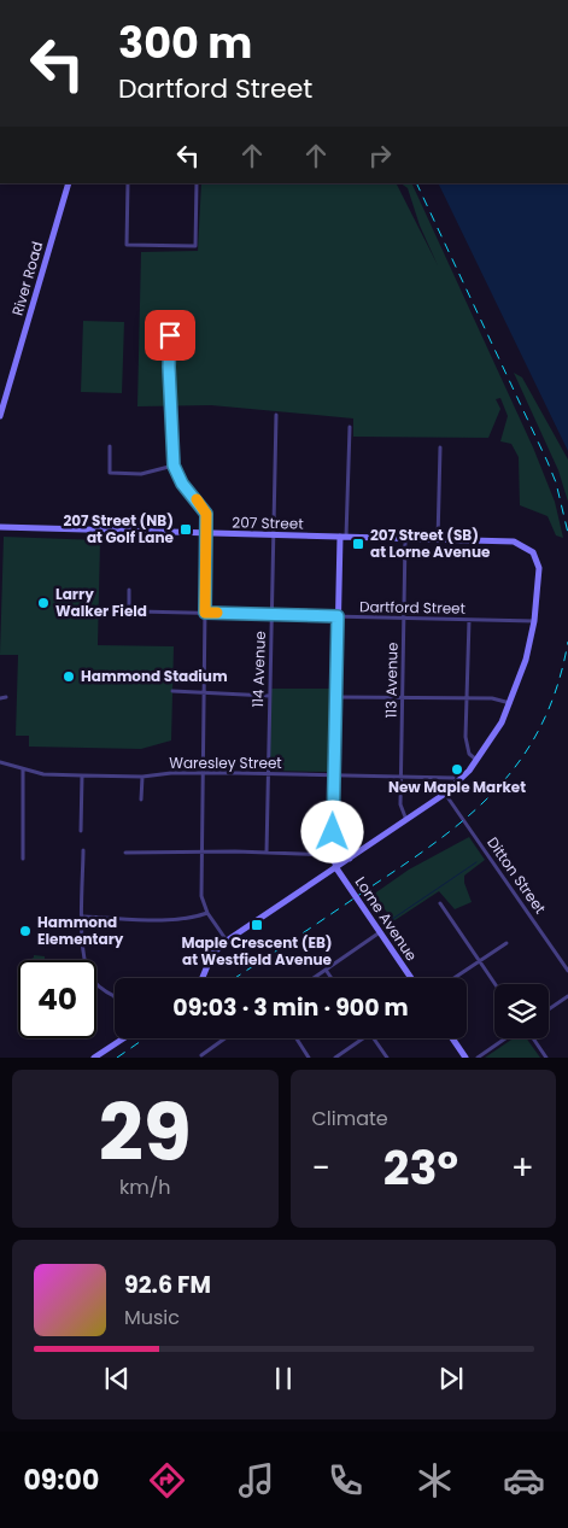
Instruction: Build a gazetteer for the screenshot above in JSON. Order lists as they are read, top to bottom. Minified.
{"streets":{"street":["River Road","207 Street","Dartford Street","114 Avenue","113 Avenue","Waresley Street","Ditton Street","Lorne Avenue"]},"crossings":[["207 Street","Dartford Street"],["207 Street","114 Avenue"],["207 Street","113 Avenue"],["207 Street","Lorne Avenue"],["Dartford Street","114 Avenue"],["Dartford Street","113 Avenue"],["Dartford Street","Lorne Avenue"],["114 Avenue","Waresley Street"],["113 Avenue","Waresley Street"],["Waresley Street","Lorne Avenue"]],"places":{"transit":["207 Street (NB) at Golf Lane","207 Street (SB) at Lorne Avenue","Maple Crescent (EB) at Westfield Avenue"],"other":["Larry Walker Field","Hammond Stadium","New Maple Market","Hammond Elementary"]},"page":{"turn":["300 m","Dartford Street"],"limit":"40","trip":"09:03 · 3 min · 900 m","tile":[["29","km/h"],"Climate"],"heat":["−","23°","+"],"song":["92.6 FM","Music"],"tabs":"09:00"}}
